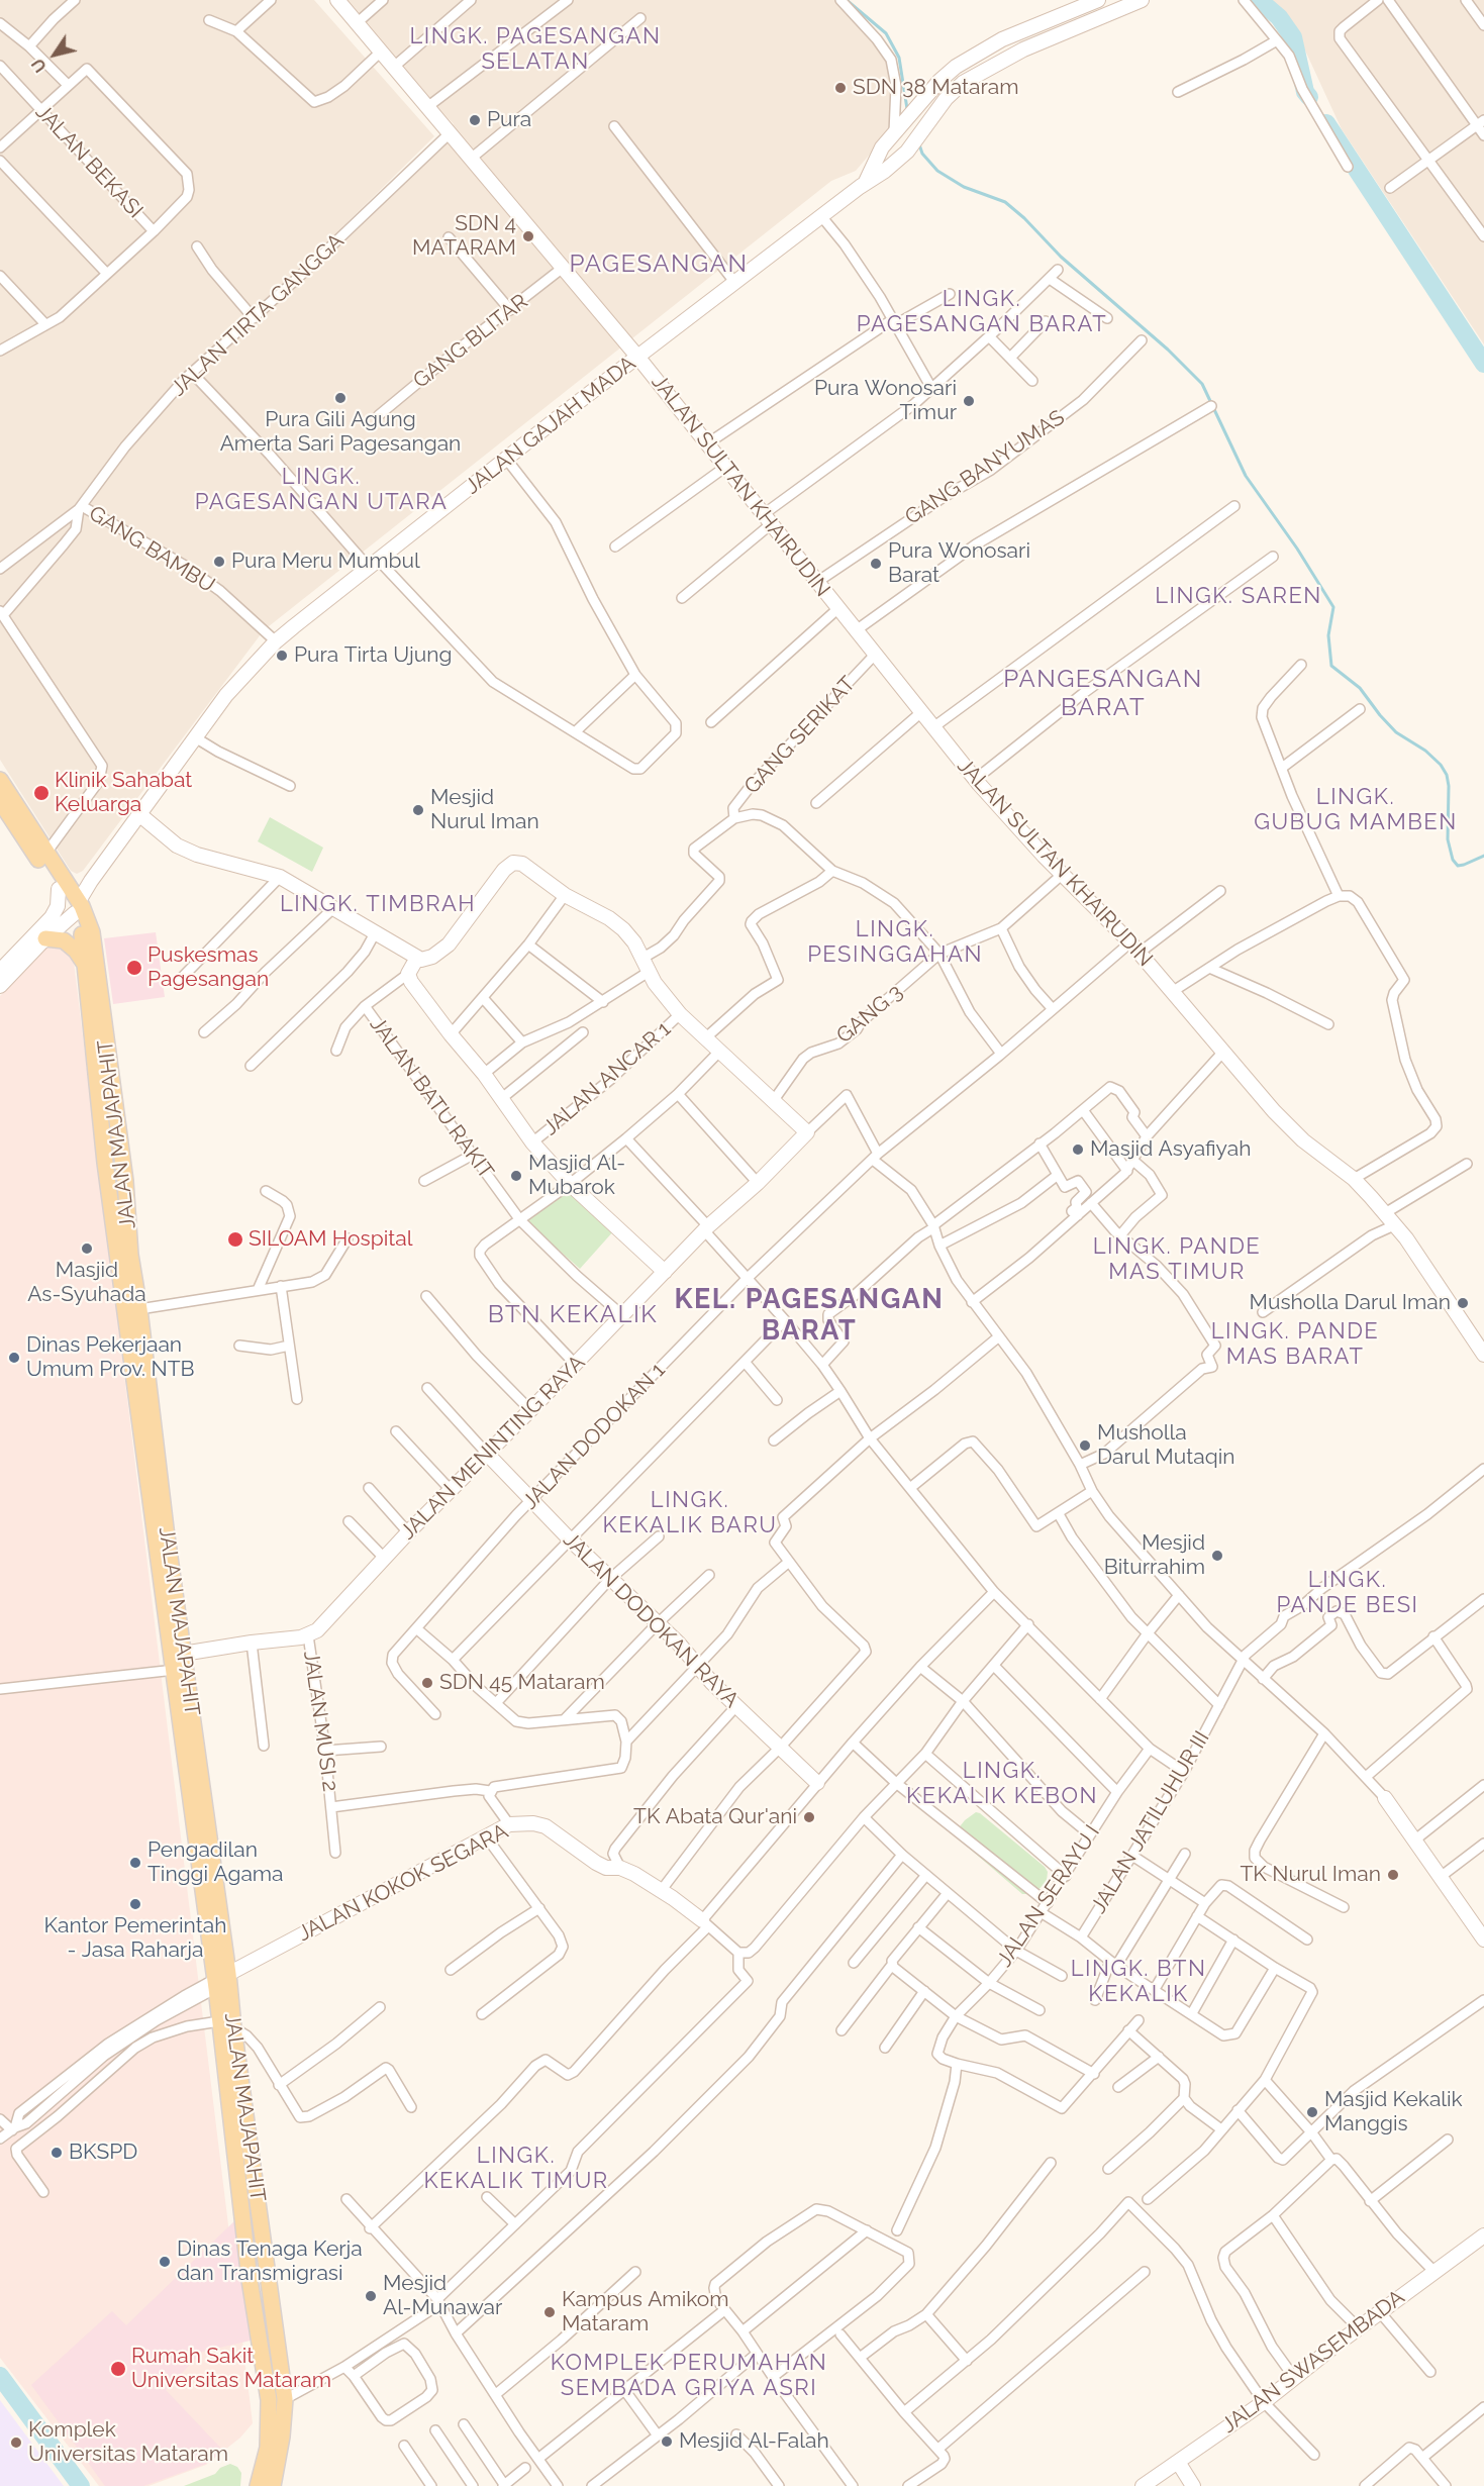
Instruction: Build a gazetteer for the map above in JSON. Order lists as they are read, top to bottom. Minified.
{"streets":{"main road":["JALAN MAJAPAHIT"],"street":["JALAN BEKASI","JALAN TIRTA GANGGA","GANG BLITAR","JALAN GAJAH MADA","GANG BANYUMAS","JALAN SULTAN KHAIRUDIN","GANG BAMBU","GANG SERIKAT","GANG 3","JALAN ANCAR 1","JALAN BATU RAKIT","JALAN DODOKAN 1","JALAN MENINTING RAYA","JALAN DODOKAN RAYA","JALAN MUSI 2","JALAN JATILUHUR III","JALAN KOKOK SEGARA","JALAN SERAYU I","JALAN SWASEMBADA"]},"crossings":[["JALAN TIRTA GANGGA","JALAN SULTAN KHAIRUDIN"],["JALAN TIRTA GANGGA","GANG BAMBU"],["GANG BLITAR","JALAN SULTAN KHAIRUDIN"],["JALAN GAJAH MADA","JALAN SULTAN KHAIRUDIN"],["JALAN GAJAH MADA","GANG BAMBU"],["JALAN GAJAH MADA","JALAN MAJAPAHIT"],["GANG BANYUMAS","JALAN SULTAN KHAIRUDIN"],["JALAN SULTAN KHAIRUDIN","GANG SERIKAT"],["JALAN SULTAN KHAIRUDIN","GANG 3"],["JALAN SULTAN KHAIRUDIN","JALAN DODOKAN 1"],["JALAN BATU RAKIT","JALAN MENINTING RAYA"],["JALAN MAJAPAHIT","JALAN KOKOK SEGARA"],["JALAN DODOKAN 1","JALAN MENINTING RAYA"],["JALAN DODOKAN 1","JALAN DODOKAN RAYA"],["JALAN MENINTING RAYA","JALAN DODOKAN RAYA"],["JALAN MENINTING RAYA","JALAN MUSI 2"]],"districts":["LINGK. PAGESANGAN SELATAN","PAGESANGAN","LINGK. PAGESANGAN BARAT","LINGK. PAGESANGAN UTARA","LINGK. SAREN","PANGESANGAN BARAT","LINGK. GUBUG MAMBEN","LINGK. TIMBRAH","LINGK. PESINGGAHAN","LINGK. PANDE MAS TIMUR","KEL. PAGESANGAN BARAT","BTN KEKALIK","LINGK. PANDE MAS BARAT","LINGK. KEKALIK BARU","LINGK. PANDE BESI","LINGK. KEKALIK KEBON","LINGK. BTN KEKALIK","LINGK. KEKALIK TIMUR","KOMPLEK PERUMAHAN SEMBADA GRIYA ASRI"],"places":["SDN 38 Mataram","Pura","SDN 4 MATARAM","Pura Gili Agung Amerta Sari Pagesangan","Pura Wonosari Timur","Pura Meru Mumbul","Pura Wonosari Barat","Pura Tirta Ujung","Klinik Sahabat Keluarga","Mesjid Nurul Iman","Puskesmas Pagesangan","Masjid Asyafiyah","Masjid Al- Mubarok","SILOAM Hospital","Masjid As-Syuhada","Musholla Darul Iman","Dinas Pekerjaan Umum Prov. NTB","Musholla Darul Mutaqin","Mesjid Biturrahim","SDN 45 Mataram","TK Abata Qur'ani","Pengadilan Tinggi Agama","TK Nurul Iman","Kantor Pemerintah - Jasa Raharja","Masjid Kekalik Manggis","BKSPD","Dinas Tenaga Kerja dan Transmigrasi","Mesjid Al-Munawar","Kampus Amikom Mataram","Rumah Sakit Universitas Mataram","Mesjid Al-Falah","Komplek Universitas Mataram"],"north":"bottom left"}
